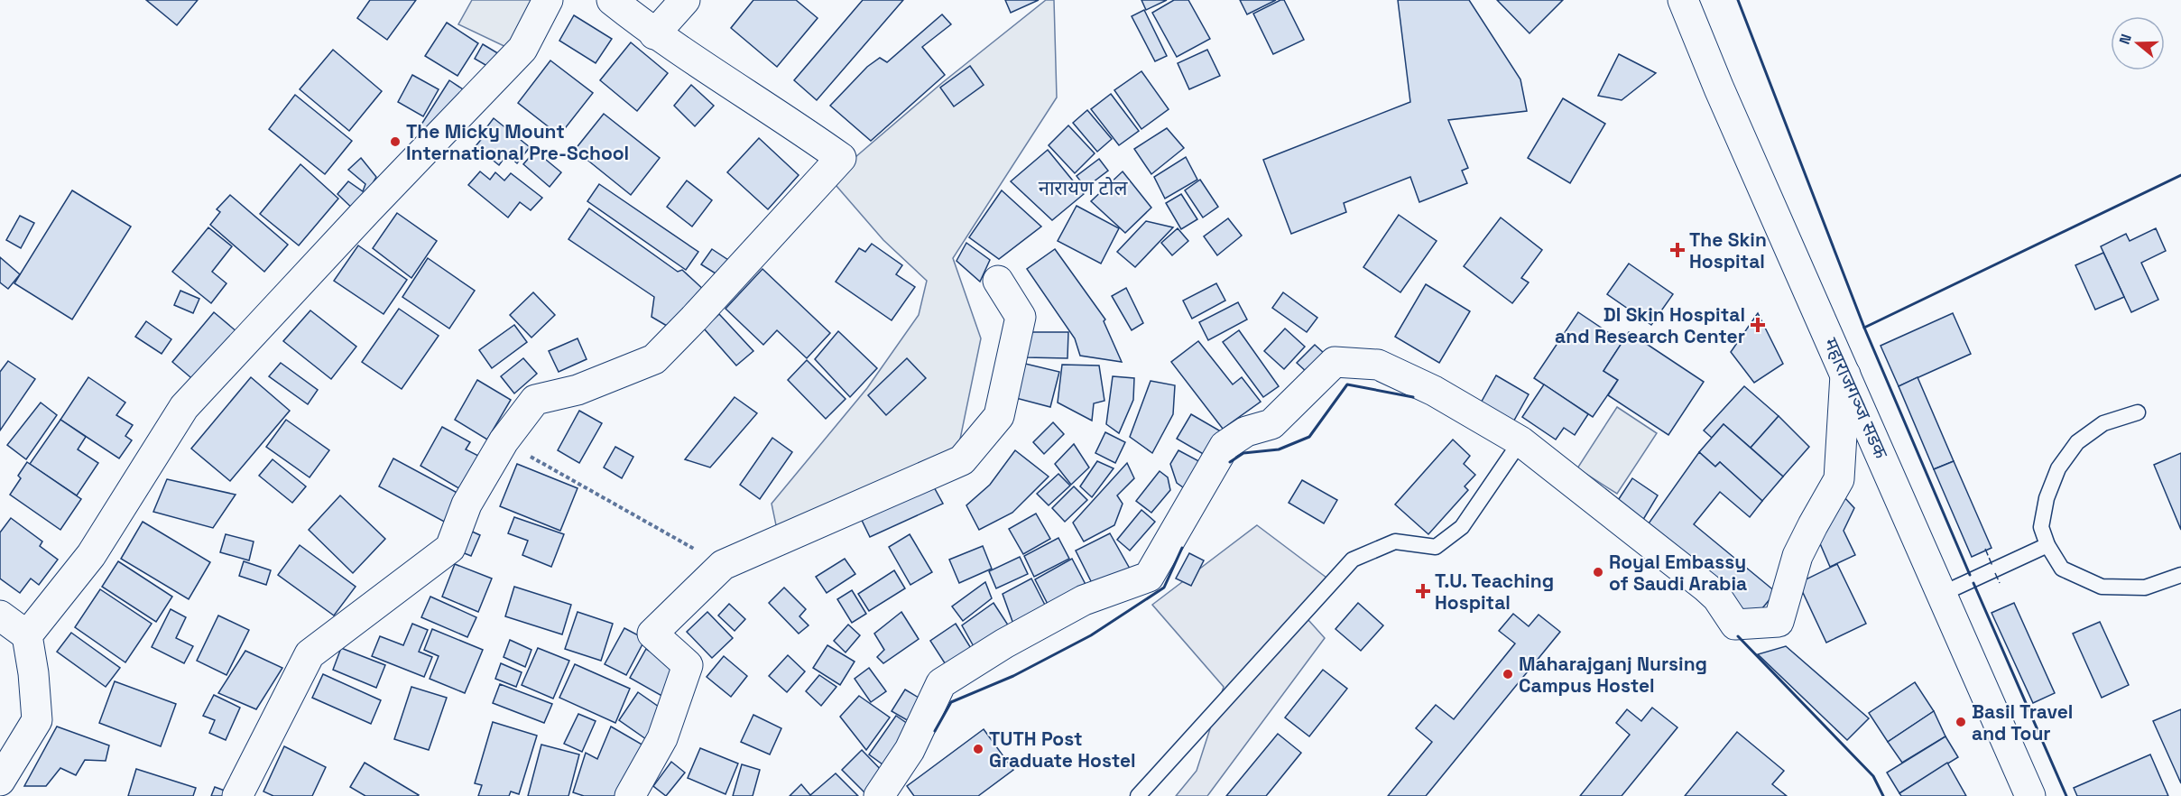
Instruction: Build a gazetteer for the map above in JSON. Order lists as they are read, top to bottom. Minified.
{"streets":{"street":["महाराजगञ्ज सडक"]},"districts":["नारायण टोल"],"places":{"other":["The Micky Mount International Pre-School","Royal Embassy of Saudi Arabia","Maharajganj Nursing Campus Hostel","Basil Travel and Tour","TUTH Post Graduate Hostel"],"health":["The Skin Hospital","DI Skin Hospital and Research Center","T.U. Teaching Hospital"]},"north":"left"}
